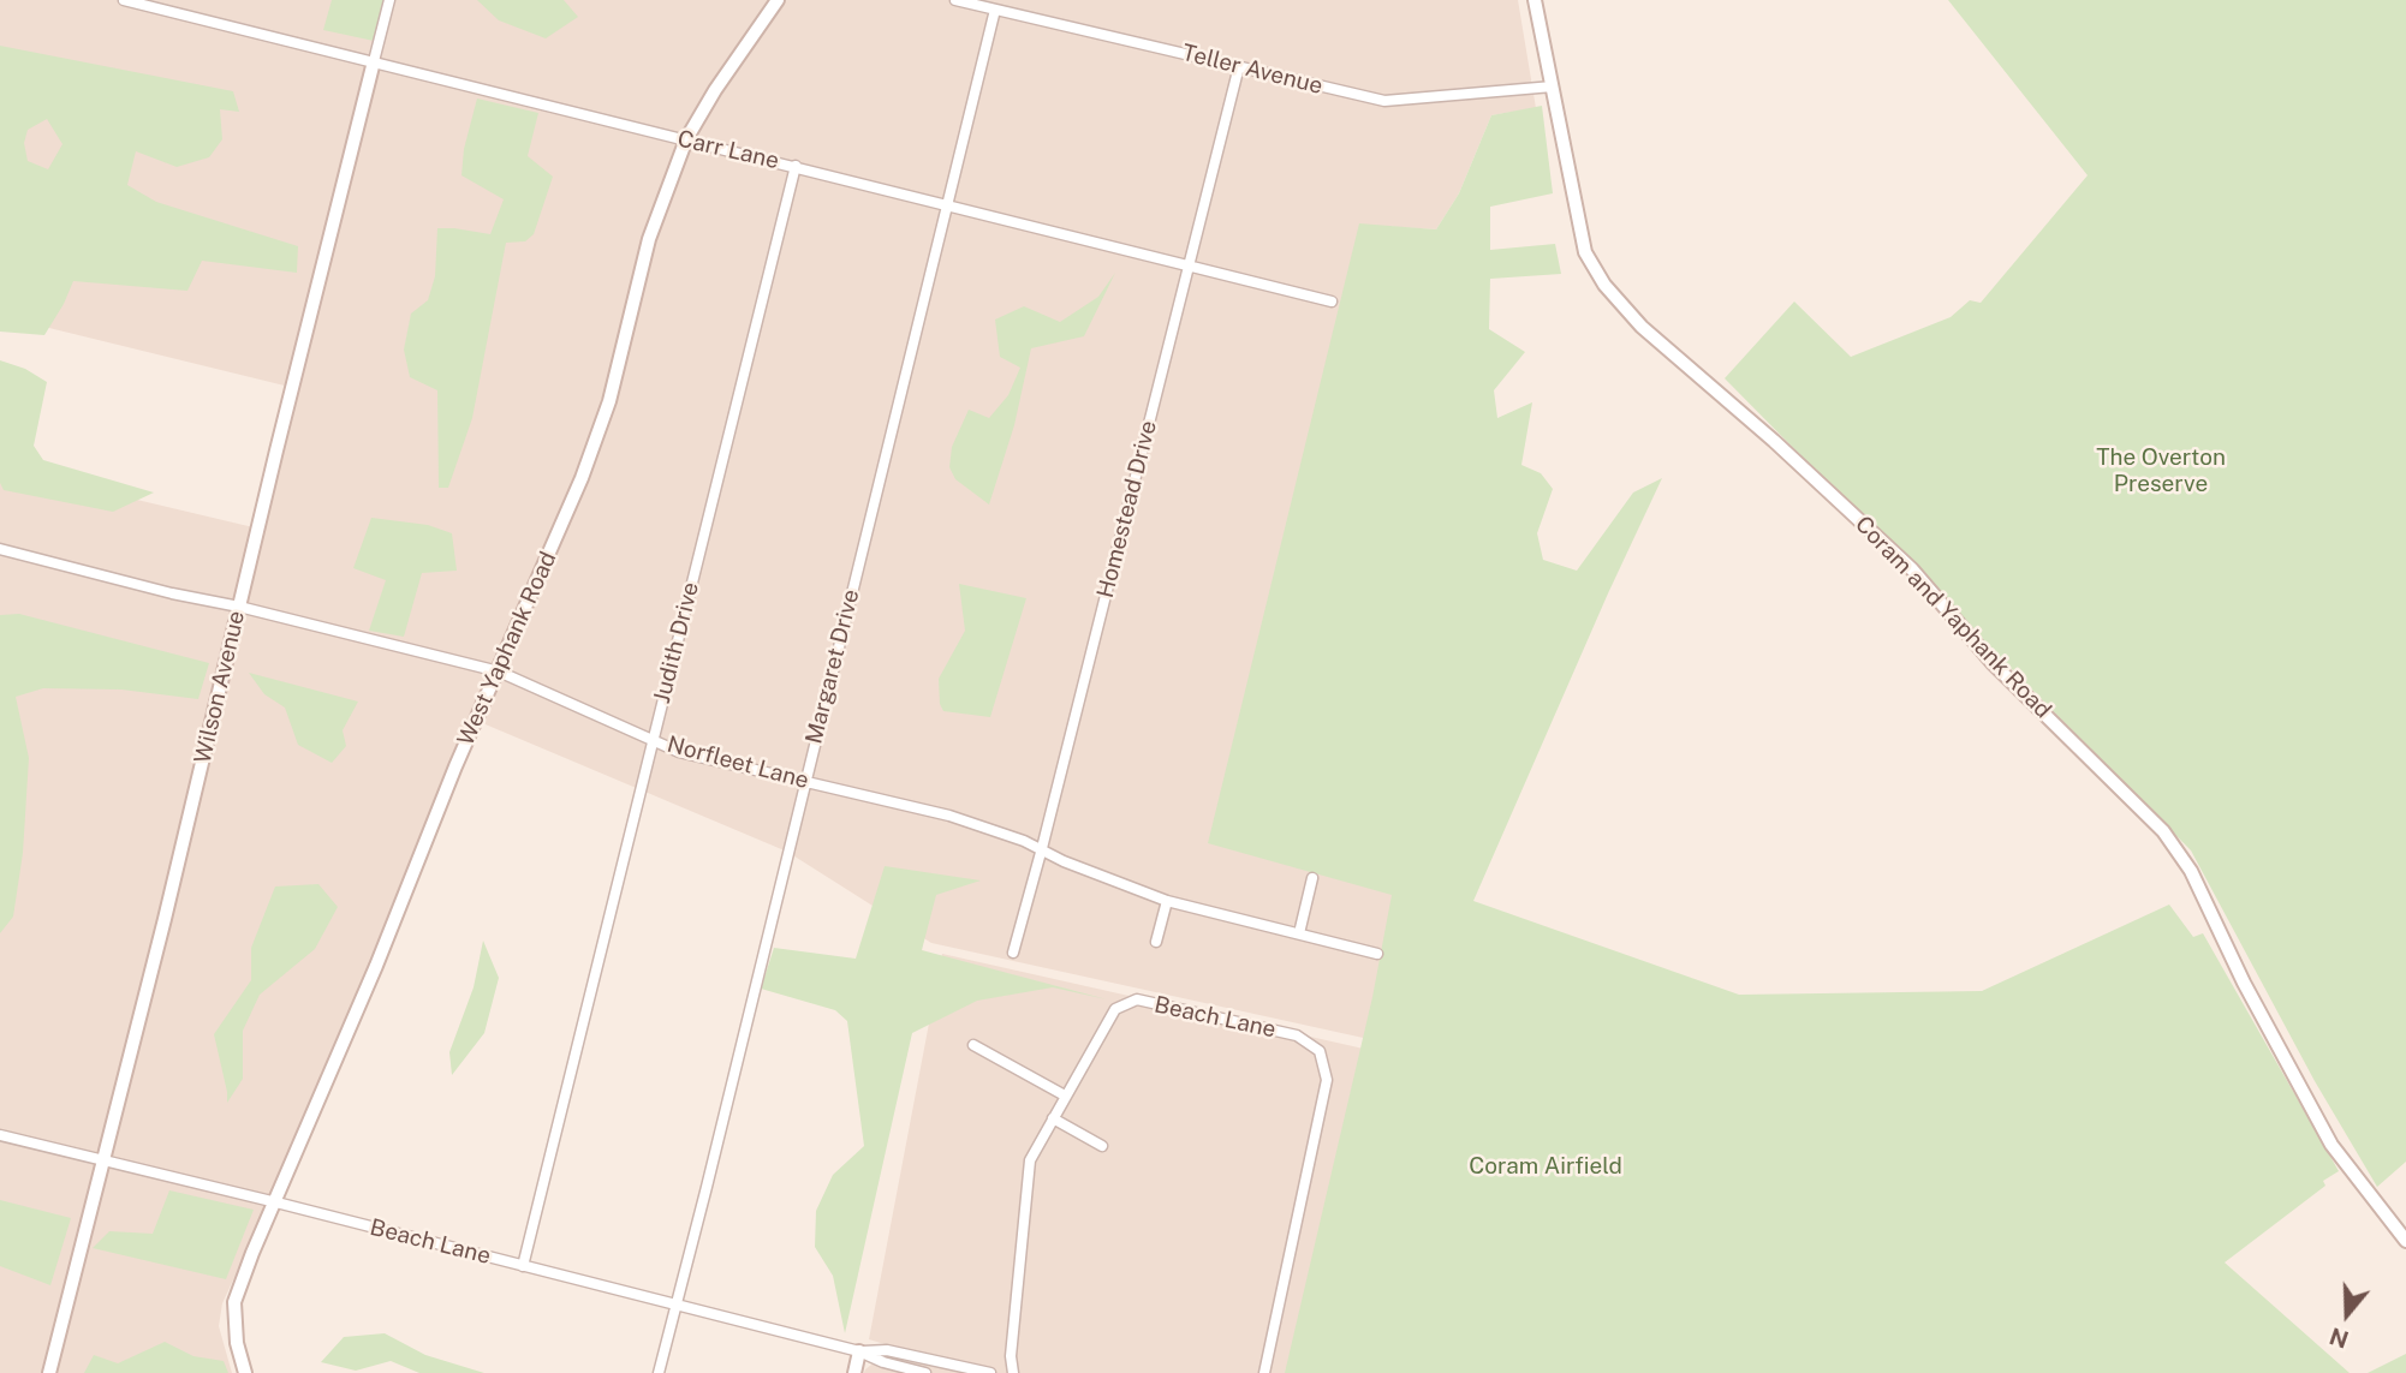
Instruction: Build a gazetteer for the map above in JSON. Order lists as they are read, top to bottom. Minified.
{"streets":{"street":["Teller Avenue","Carr Lane","Homestead Drive","Coram and Yaphank Road","Judith Drive","West Yaphank Road","Margaret Drive","Wilson Avenue","Norfleet Lane","Beach Lane"]},"crossings":[["Teller Avenue","Homestead Drive"],["Teller Avenue","Coram and Yaphank Road"],["Teller Avenue","Margaret Drive"],["Carr Lane","Homestead Drive"],["Carr Lane","Judith Drive"],["Carr Lane","West Yaphank Road"],["Carr Lane","Margaret Drive"],["Carr Lane","Wilson Avenue"],["Homestead Drive","Norfleet Lane"],["Judith Drive","Norfleet Lane"],["Judith Drive","Beach Lane"],["West Yaphank Road","Norfleet Lane"],["West Yaphank Road","Beach Lane"],["Margaret Drive","Norfleet Lane"],["Margaret Drive","Beach Lane"],["Wilson Avenue","Norfleet Lane"],["Wilson Avenue","Beach Lane"]],"parks":["The Overton Preserve","Coram Airfield"],"north":"bottom"}
